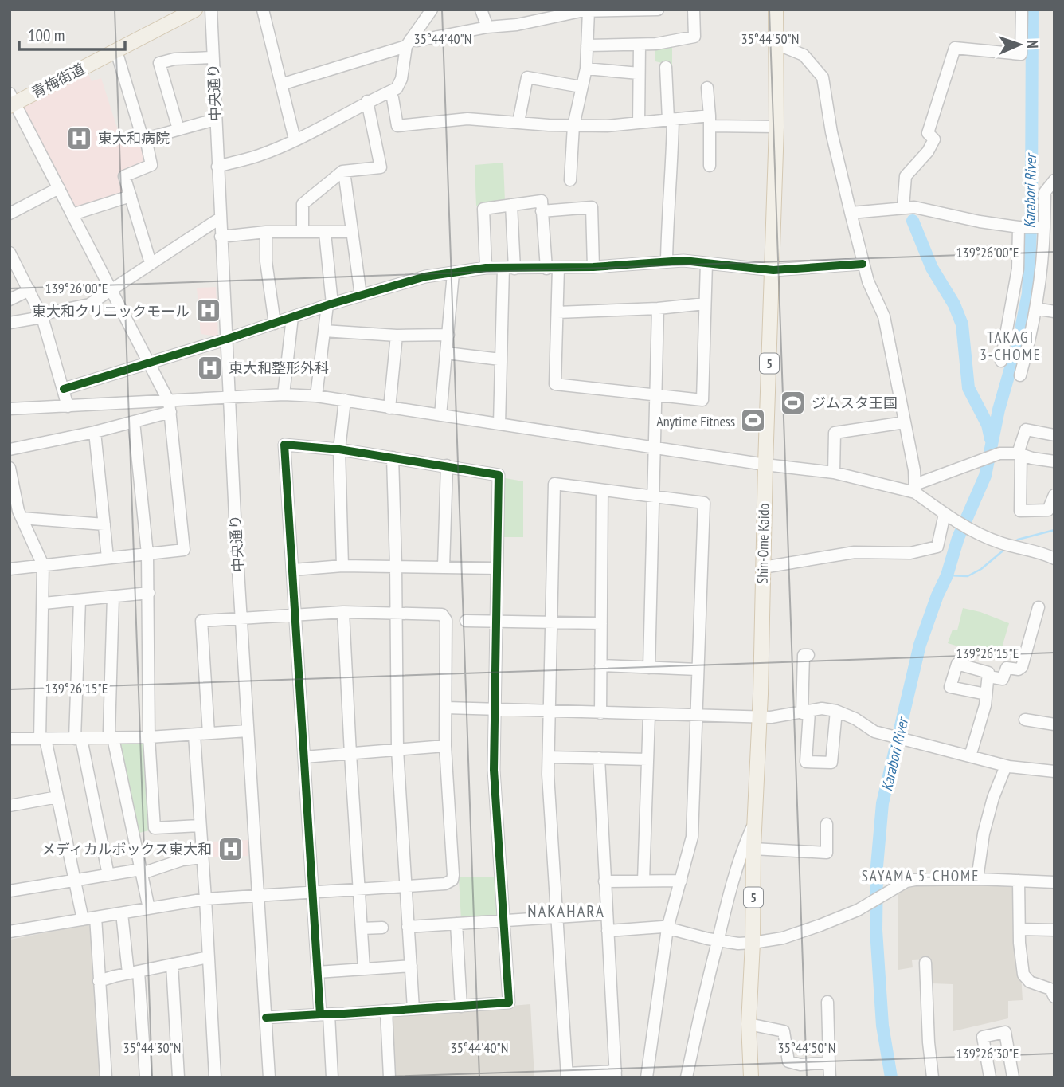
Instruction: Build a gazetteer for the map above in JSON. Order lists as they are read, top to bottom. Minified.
{"streets":{"main road":["青梅街道","5","Shin-Ome Kaido"],"street":["中央通り"]},"districts":["TAKAGI 3-CHOME","SAYAMA 5-CHOME","NAKAHARA"],"water":["Karabori River"],"places":{"hospital":["東大和病院","東大和クリニックモール","東大和整形外科","メディカルボックス東大和"],"sports":["ジムスタ王国","Anytime Fitness"]},"scale_bar":"100 m","north":"right","coordinates":["35°44'40\"N","35°44'50\"N","139°26'00\"E","139°26'15\"E","35°44'30\"N","139°26'30\"E"]}
